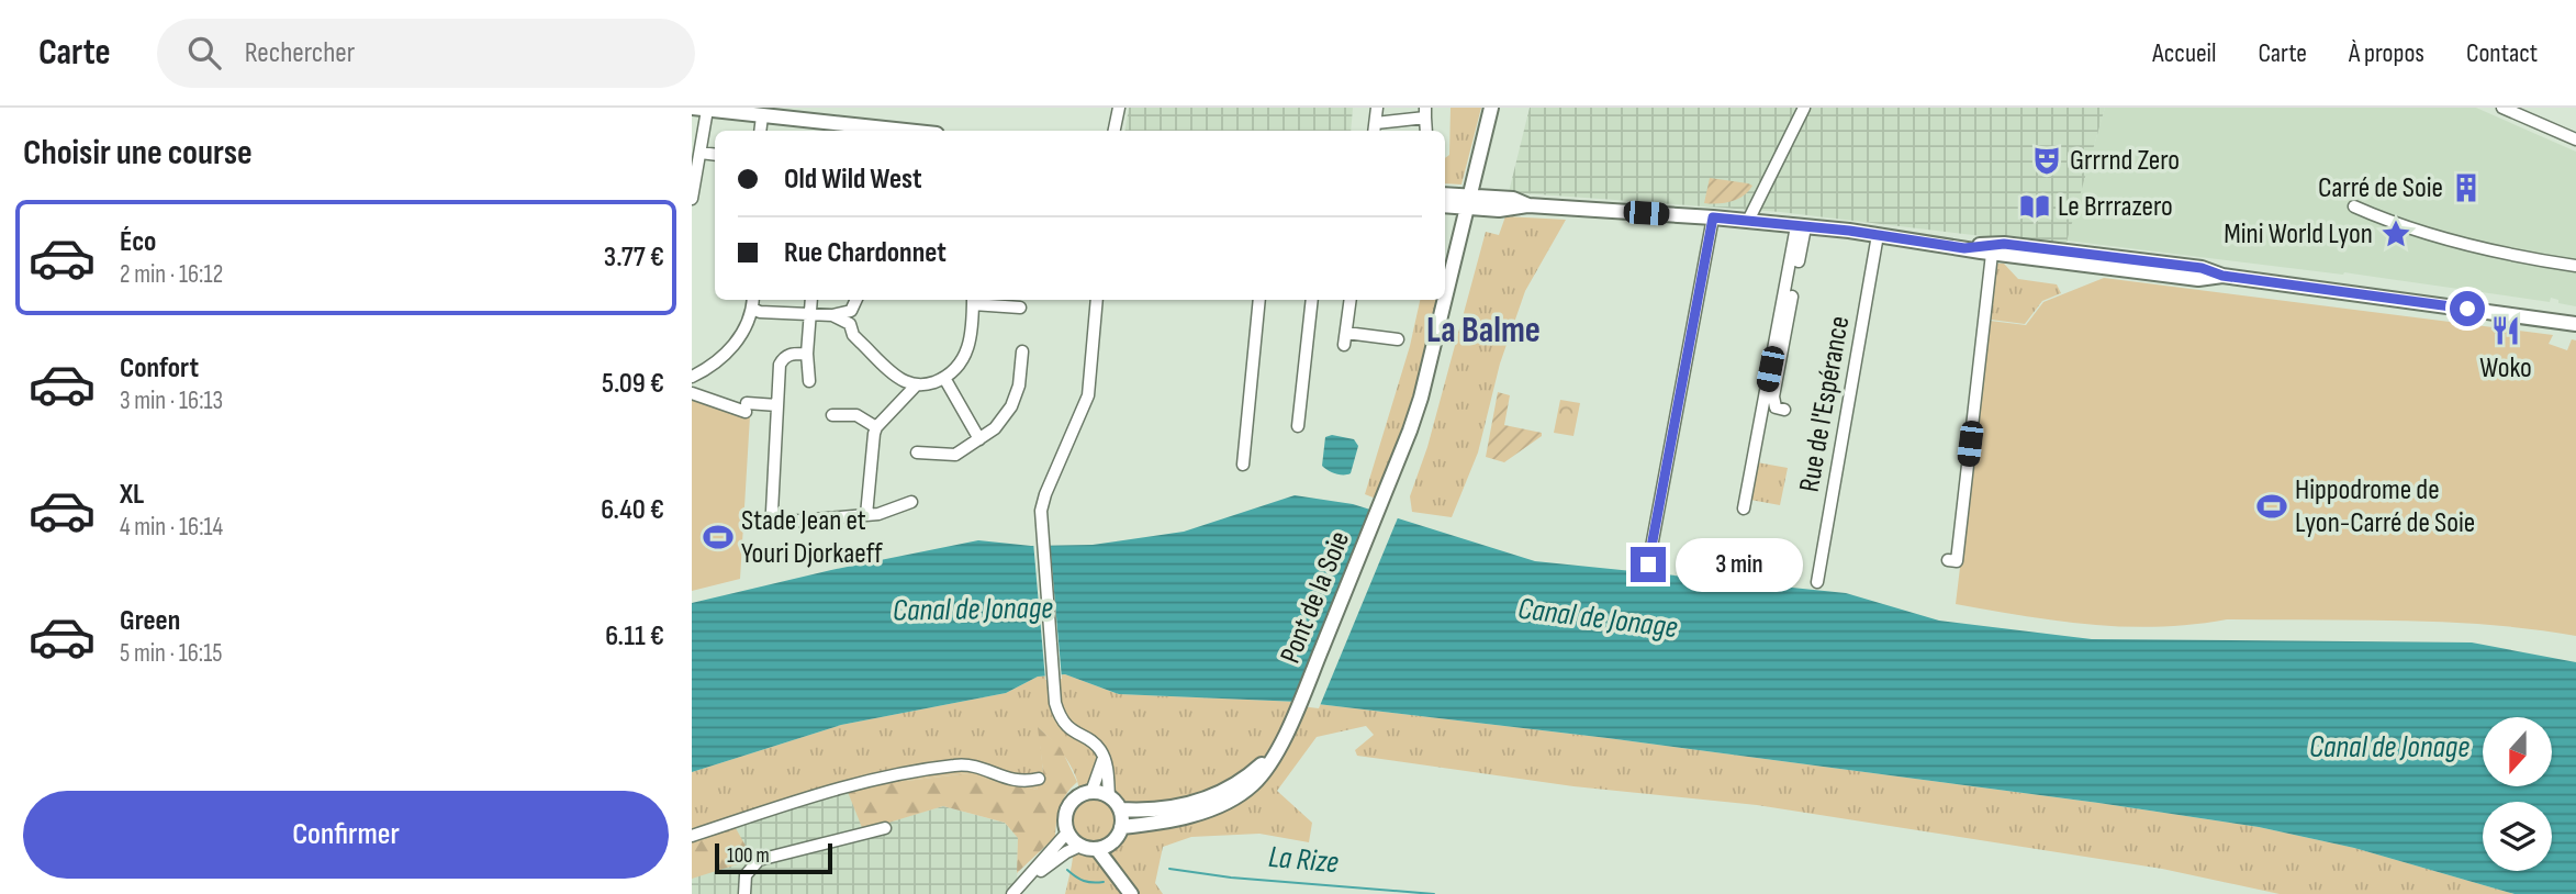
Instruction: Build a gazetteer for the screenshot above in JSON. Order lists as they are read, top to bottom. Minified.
{"streets":{"main road":["Pont de la Soie"],"street":["Rue de l'Espérance"]},"districts":["La Balme"],"water":["Canal de Jonage","La Rize"],"places":{"theatre":["Grrrnd Zero"],"building":["Carré de Soie"],"library":["Le Brrrazero"],"place":["Mini World Lyon"],"restaurant":["Woko"],"sports":["Hippodrome de Lyon-Carré de Soie","Stade Jean et Youri Djorkaeff"]},"scale_bar":"100 m","north":"bottom","page":{"header":"Carte","search":"Rechercher","nav":["Accueil","Carte","À propos","Contact"],"heading":"Choisir une course","banner":["Old Wild West","Rue Chardonnet"],"list":[{"name":"Éco","note":"2 min · 16:12","value":"3.77 €"},{"name":"Confort","note":"3 min · 16:13","value":"5.09 €"},{"name":"XL","note":"4 min · 16:14","value":"6.40 €"},{"name":"Green","note":"5 min · 16:15","value":"6.11 €"}],"bubble":"3 min","buttons":"Confirmer","scale":"100 m"}}
